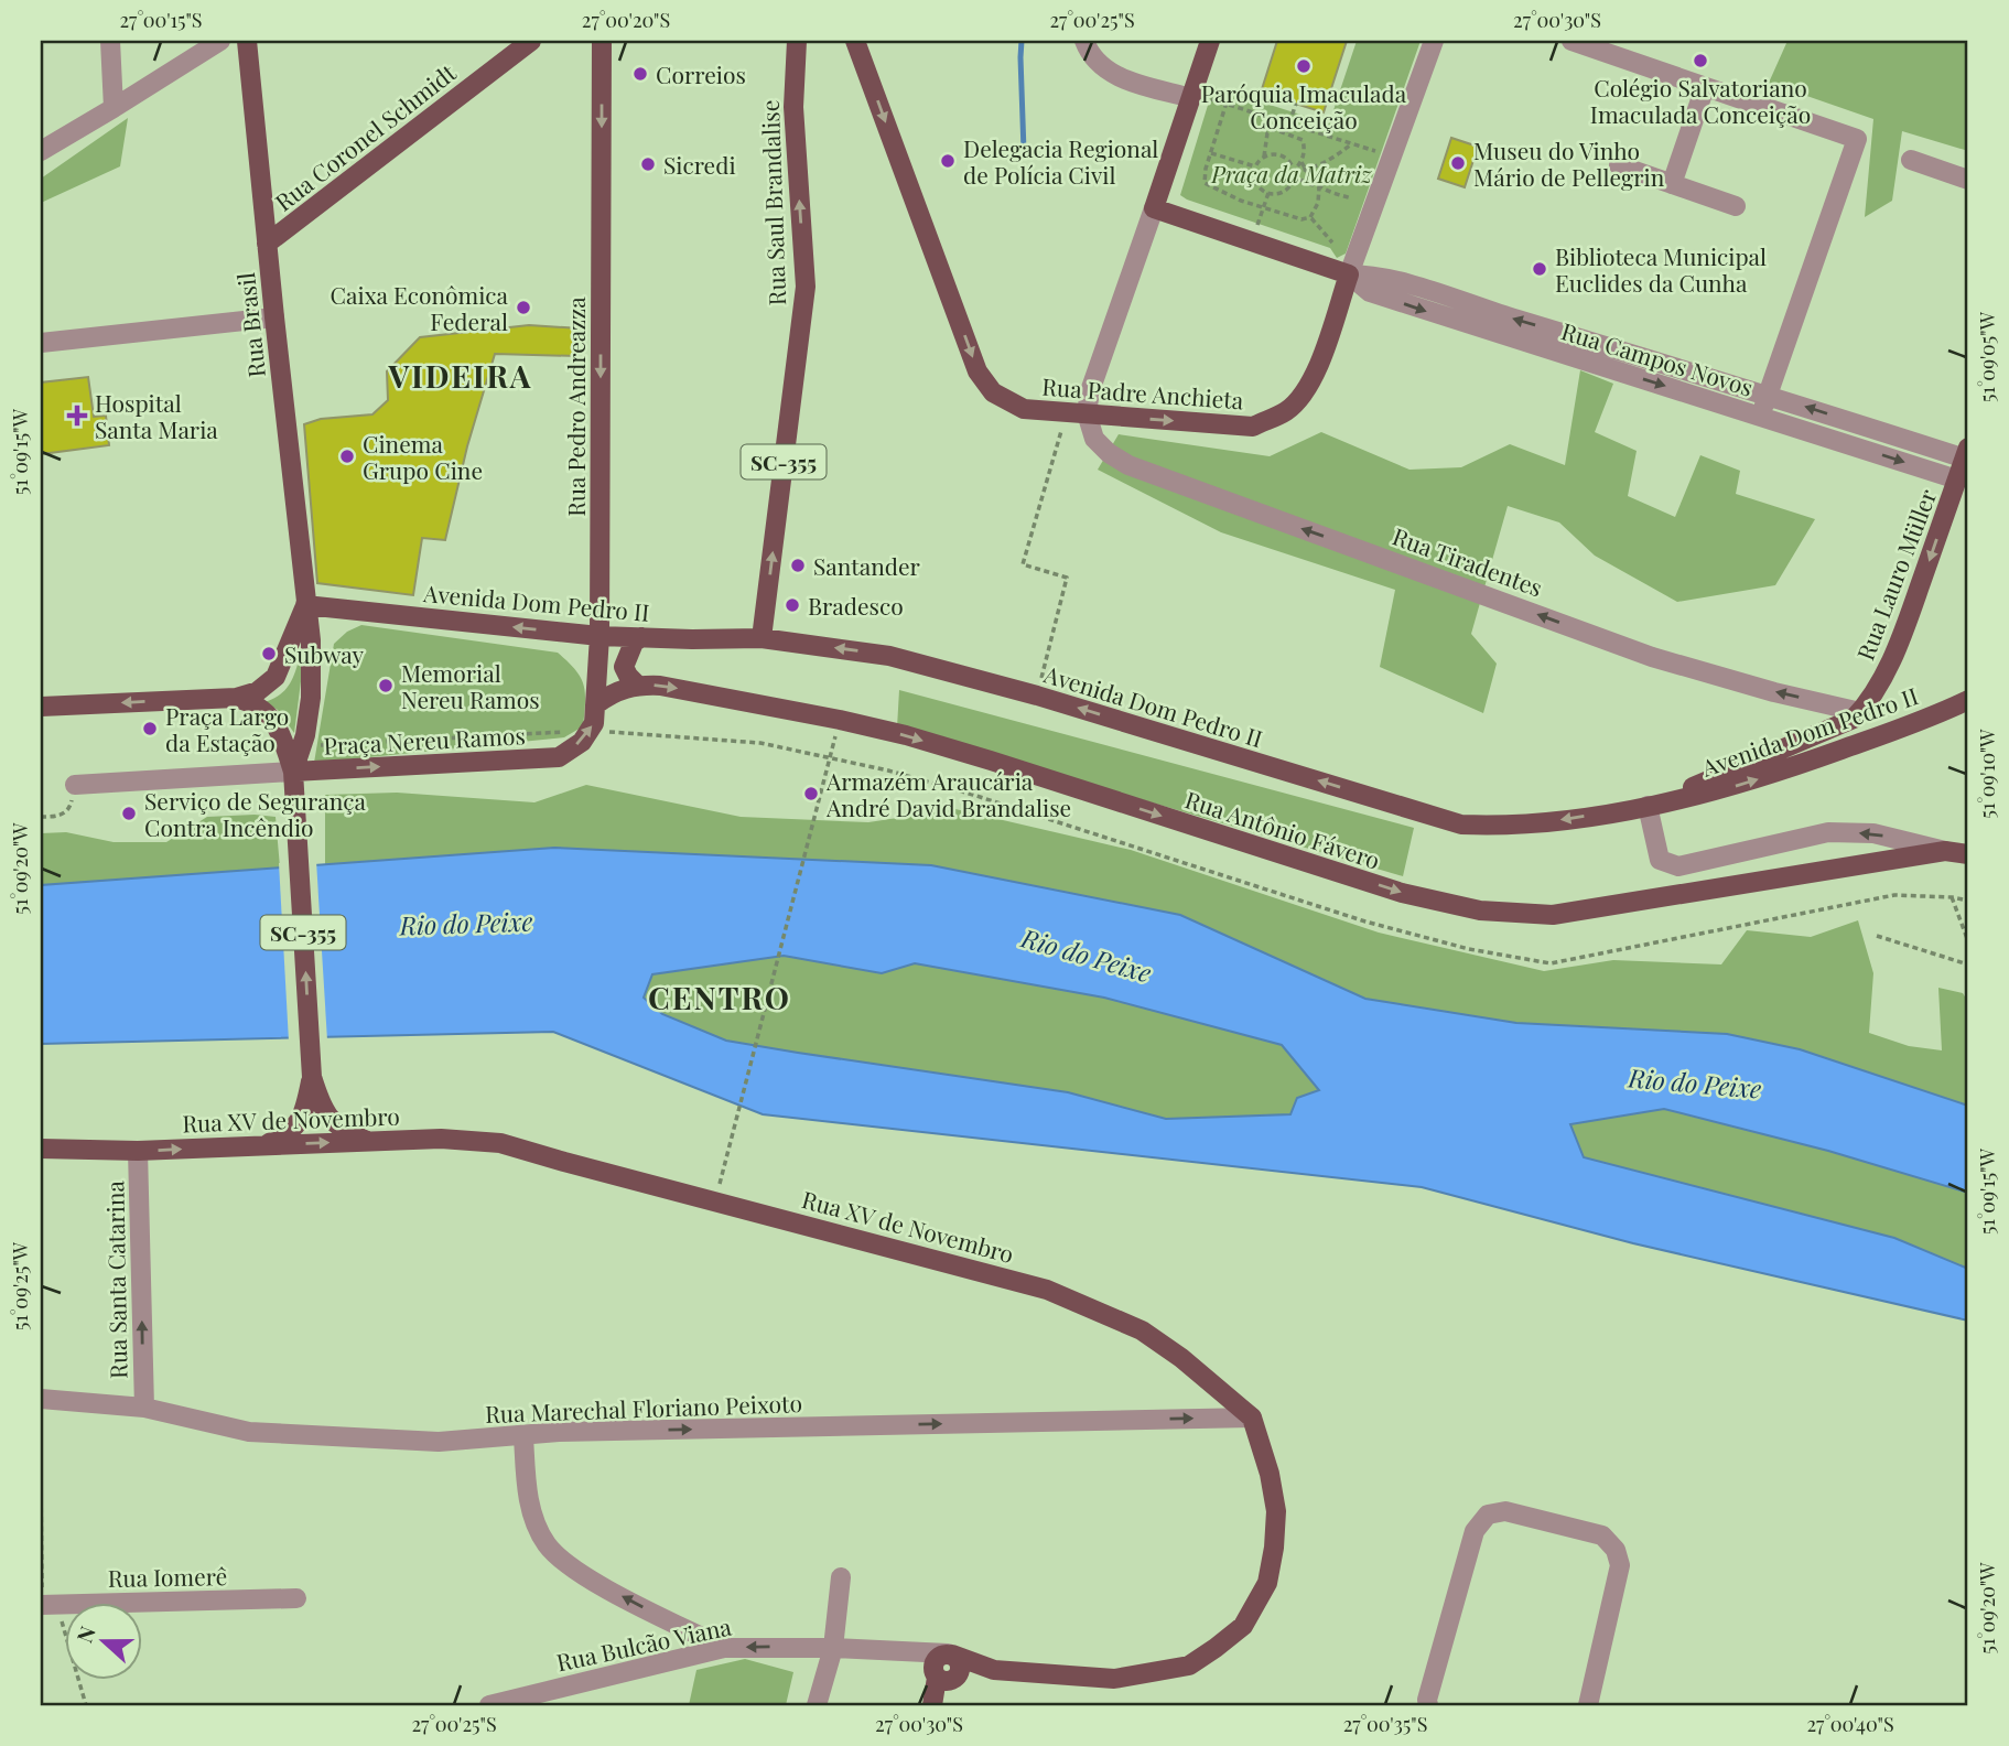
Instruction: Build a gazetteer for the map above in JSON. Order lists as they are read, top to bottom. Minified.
{"streets":{"main road":["Rua Coronel Schmidt","Rua Saul Brandalise","Rua Brasil","Rua Campos Novos","Rua Padre Anchieta","Rua Pedro Andreazza","SC-355","Rua Lauro Müller","Avenida Dom Pedro II","Praça Nereu Ramos","Rua Antônio Fávero","Rua XV de Novembro","Rua Bulcão Viana"],"street":["Rua Tiradentes","Rua Santa Catarina","Rua Marechal Floriano Peixoto","Rua Iomerê"]},"crossings":[["Rua Coronel Schmidt","Rua Brasil"],["Rua Saul Brandalise","Avenida Dom Pedro II"],["Rua Brasil","SC-355"],["Rua Brasil","Avenida Dom Pedro II"],["Rua Campos Novos","Rua Padre Anchieta"],["Rua Campos Novos","Rua Lauro Müller"],["Rua Padre Anchieta","Rua Tiradentes"],["Rua Pedro Andreazza","Avenida Dom Pedro II"],["Rua Pedro Andreazza","Praça Nereu Ramos"],["SC-355","Avenida Dom Pedro II"],["SC-355","Praça Nereu Ramos"],["SC-355","Rua XV de Novembro"],["Rua Tiradentes","Rua Lauro Müller"],["Rua Lauro Müller","Avenida Dom Pedro II"],["Rua XV de Novembro","Rua Santa Catarina"],["Rua XV de Novembro","Rua Marechal Floriano Peixoto"],["Rua Santa Catarina","Rua Marechal Floriano Peixoto"]],"one_way":["Rua Saul Brandalise","Rua Pedro Andreazza","Rua Tiradentes","Rua Lauro Müller","Praça Nereu Ramos","Rua Antônio Fávero","Rua Santa Catarina","Rua Marechal Floriano Peixoto"],"districts":["VIDEIRA","CENTRO"],"water":["Rio do Peixe"],"parks":["Praça da Matriz"],"places":{"other":["Colégio Salvatoriano Imaculada Conceição","Paróquia Imaculada Conceição","Correios","Delegacia Regional de Polícia Civil","Museu do Vinho Mário de Pellegrin","Sicredi","Biblioteca Municipal Euclides da Cunha","Caixa Econômica Federal","Cinema Grupo Cine","Santander","Bradesco","Subway","Memorial Nereu Ramos","Praça Largo da Estação","Armazém Araucária André David Brandalise","Serviço de Segurança Contra Incêndio"],"health":["Hospital Santa Maria"]},"north":"left","coordinates":["27°00'15\"S","27°00'20\"S","27°00'25\"S","27°00'30\"S","51°09'05\"W","51°09'15\"W","51°09'10\"W","51°09'20\"W","51°09'25\"W","27°00'35\"S","27°00'40\"S"]}
